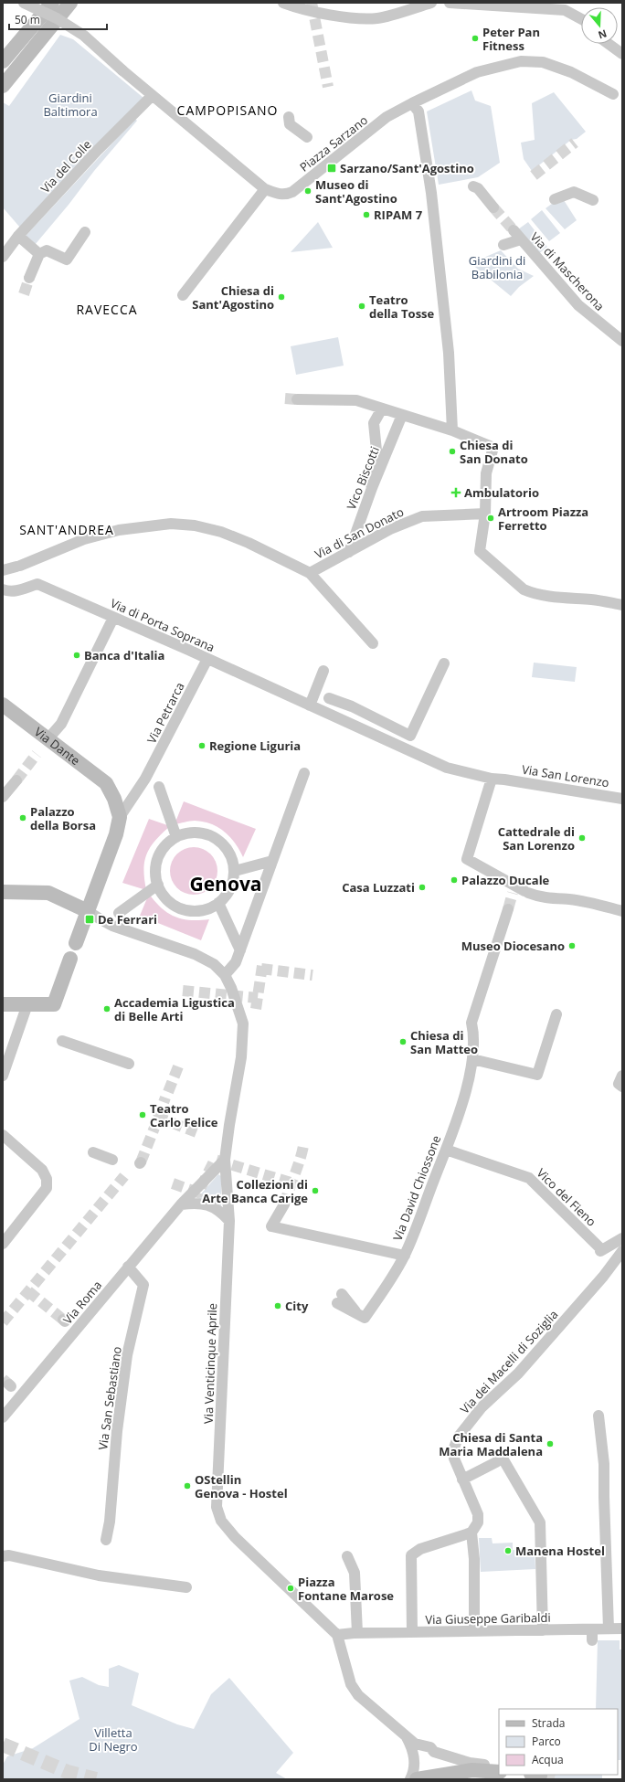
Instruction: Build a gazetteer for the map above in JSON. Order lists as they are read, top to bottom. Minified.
{"streets":{"street":["Piazza Sarzano","Via del Colle","Via di Mascherona","Vico Biscotti","Via di San Donato","Via di Porta Soprana","Via Petrarca","Via Dante","Via San Lorenzo","Via David Chiossone","Vico del Fieno","Via Roma","Via dei Macelli di Soziglia","Via Venticinque Aprile","Via San Sebastiano","Via Giuseppe Garibaldi"]},"crossings":[["Vico Biscotti","Via di San Donato"],["Via di Porta Soprana","Via Petrarca"],["Via di Porta Soprana","Via San Lorenzo"],["Via Petrarca","Via Dante"],["Via David Chiossone","Vico del Fieno"],["Via Roma","Via San Sebastiano"]],"districts":["CAMPOPISANO","RAVECCA","SANT'ANDREA","Genova"],"parks":["Giardini Baltimora","Giardini di Babilonia","Villetta Di Negro"],"places":{"other":["Peter Pan Fitness","Museo di Sant'Agostino","RIPAM 7","Chiesa di Sant'Agostino","Teatro della Tosse","Chiesa di San Donato","Artroom Piazza Ferretto","Banca d'Italia","Regione Liguria","Palazzo della Borsa","Cattedrale di San Lorenzo","Palazzo Ducale","Casa Luzzati","Museo Diocesano","Accademia Ligustica di Belle Arti","Chiesa di San Matteo","Teatro Carlo Felice","Collezioni di Arte Banca Carige","City","Chiesa di Santa Maria Maddalena","OStellin Genova - Hostel","Manena Hostel","Piazza Fontane Marose"],"transit":["Sarzano/Sant'Agostino","De Ferrari"],"health":["Ambulatorio"]},"legend":["Strada","Parco","Acqua"],"scale_bar":"50 m","north":"bottom"}
